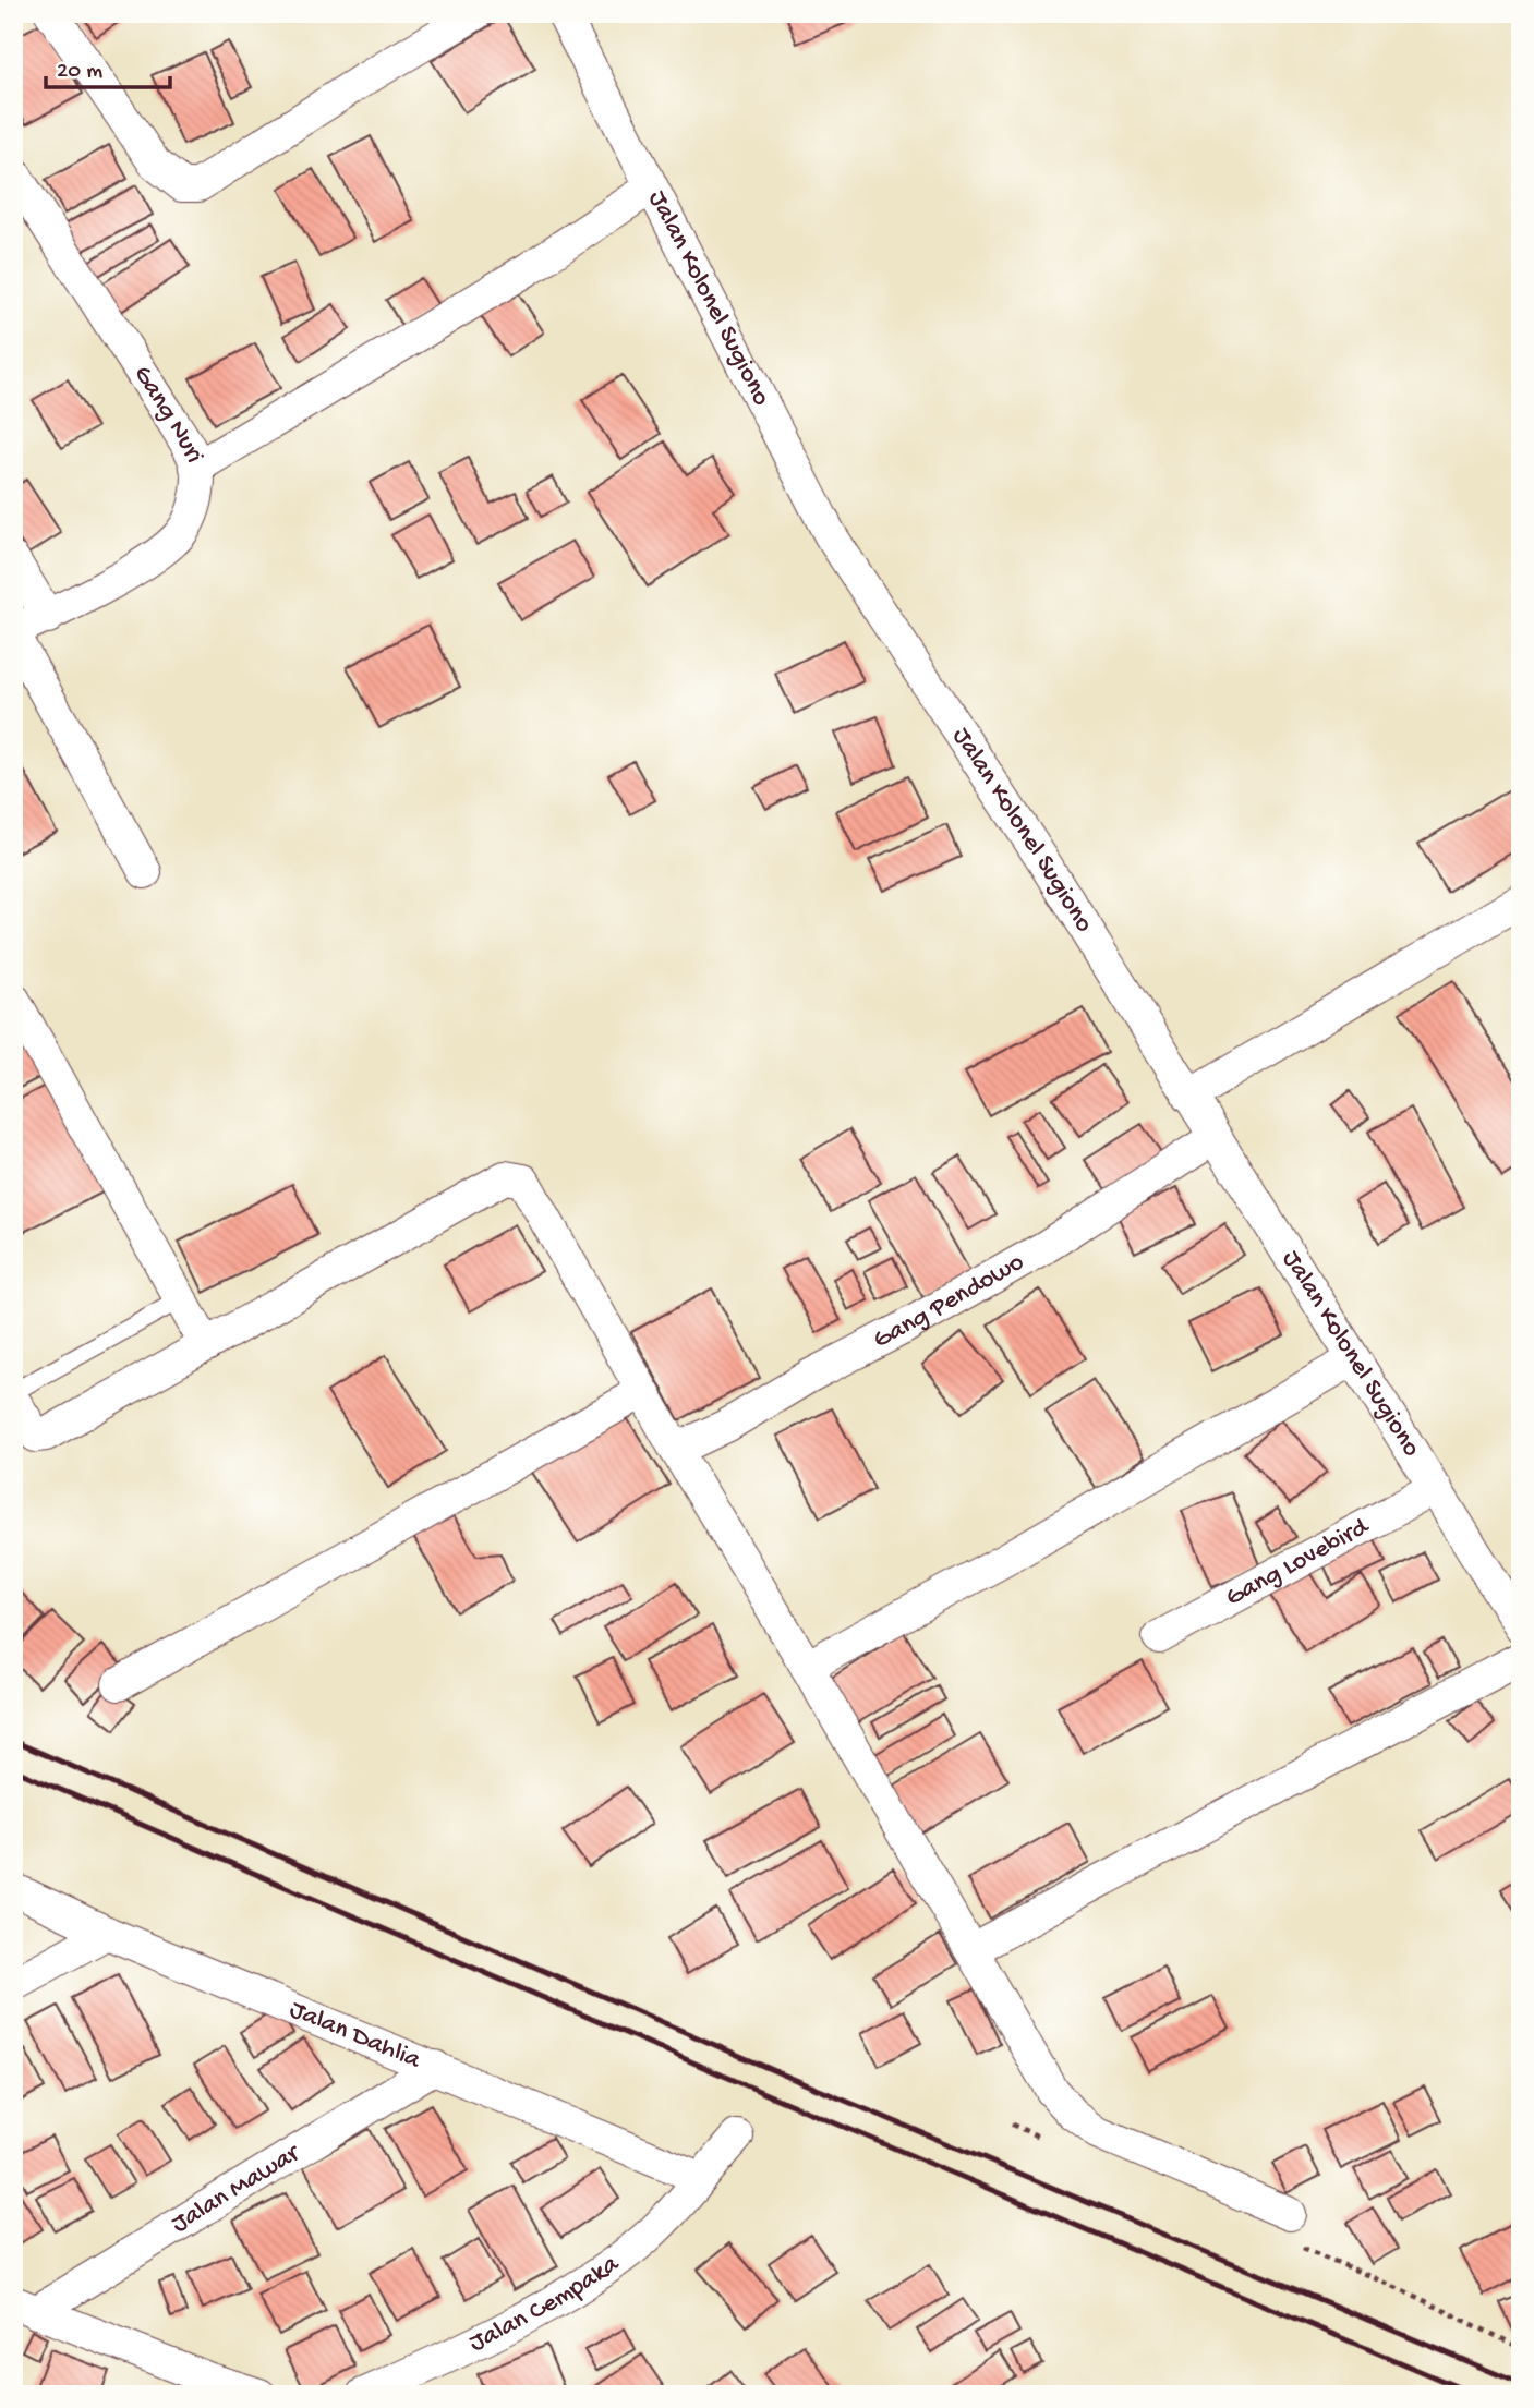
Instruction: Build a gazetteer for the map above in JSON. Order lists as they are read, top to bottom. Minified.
{"streets":{"street":["Jalan Kolonel Sugiono","Gang Nuri","Gang Pendowo","Gang Lovebird","Jalan Dahlia","Jalan Mawar","Jalan Cempaka"]},"crossings":[["Jalan Kolonel Sugiono","Gang Pendowo"],["Jalan Kolonel Sugiono","Gang Lovebird"],["Jalan Dahlia","Jalan Mawar"],["Jalan Dahlia","Jalan Cempaka"]],"scale_bar":"20 m"}
